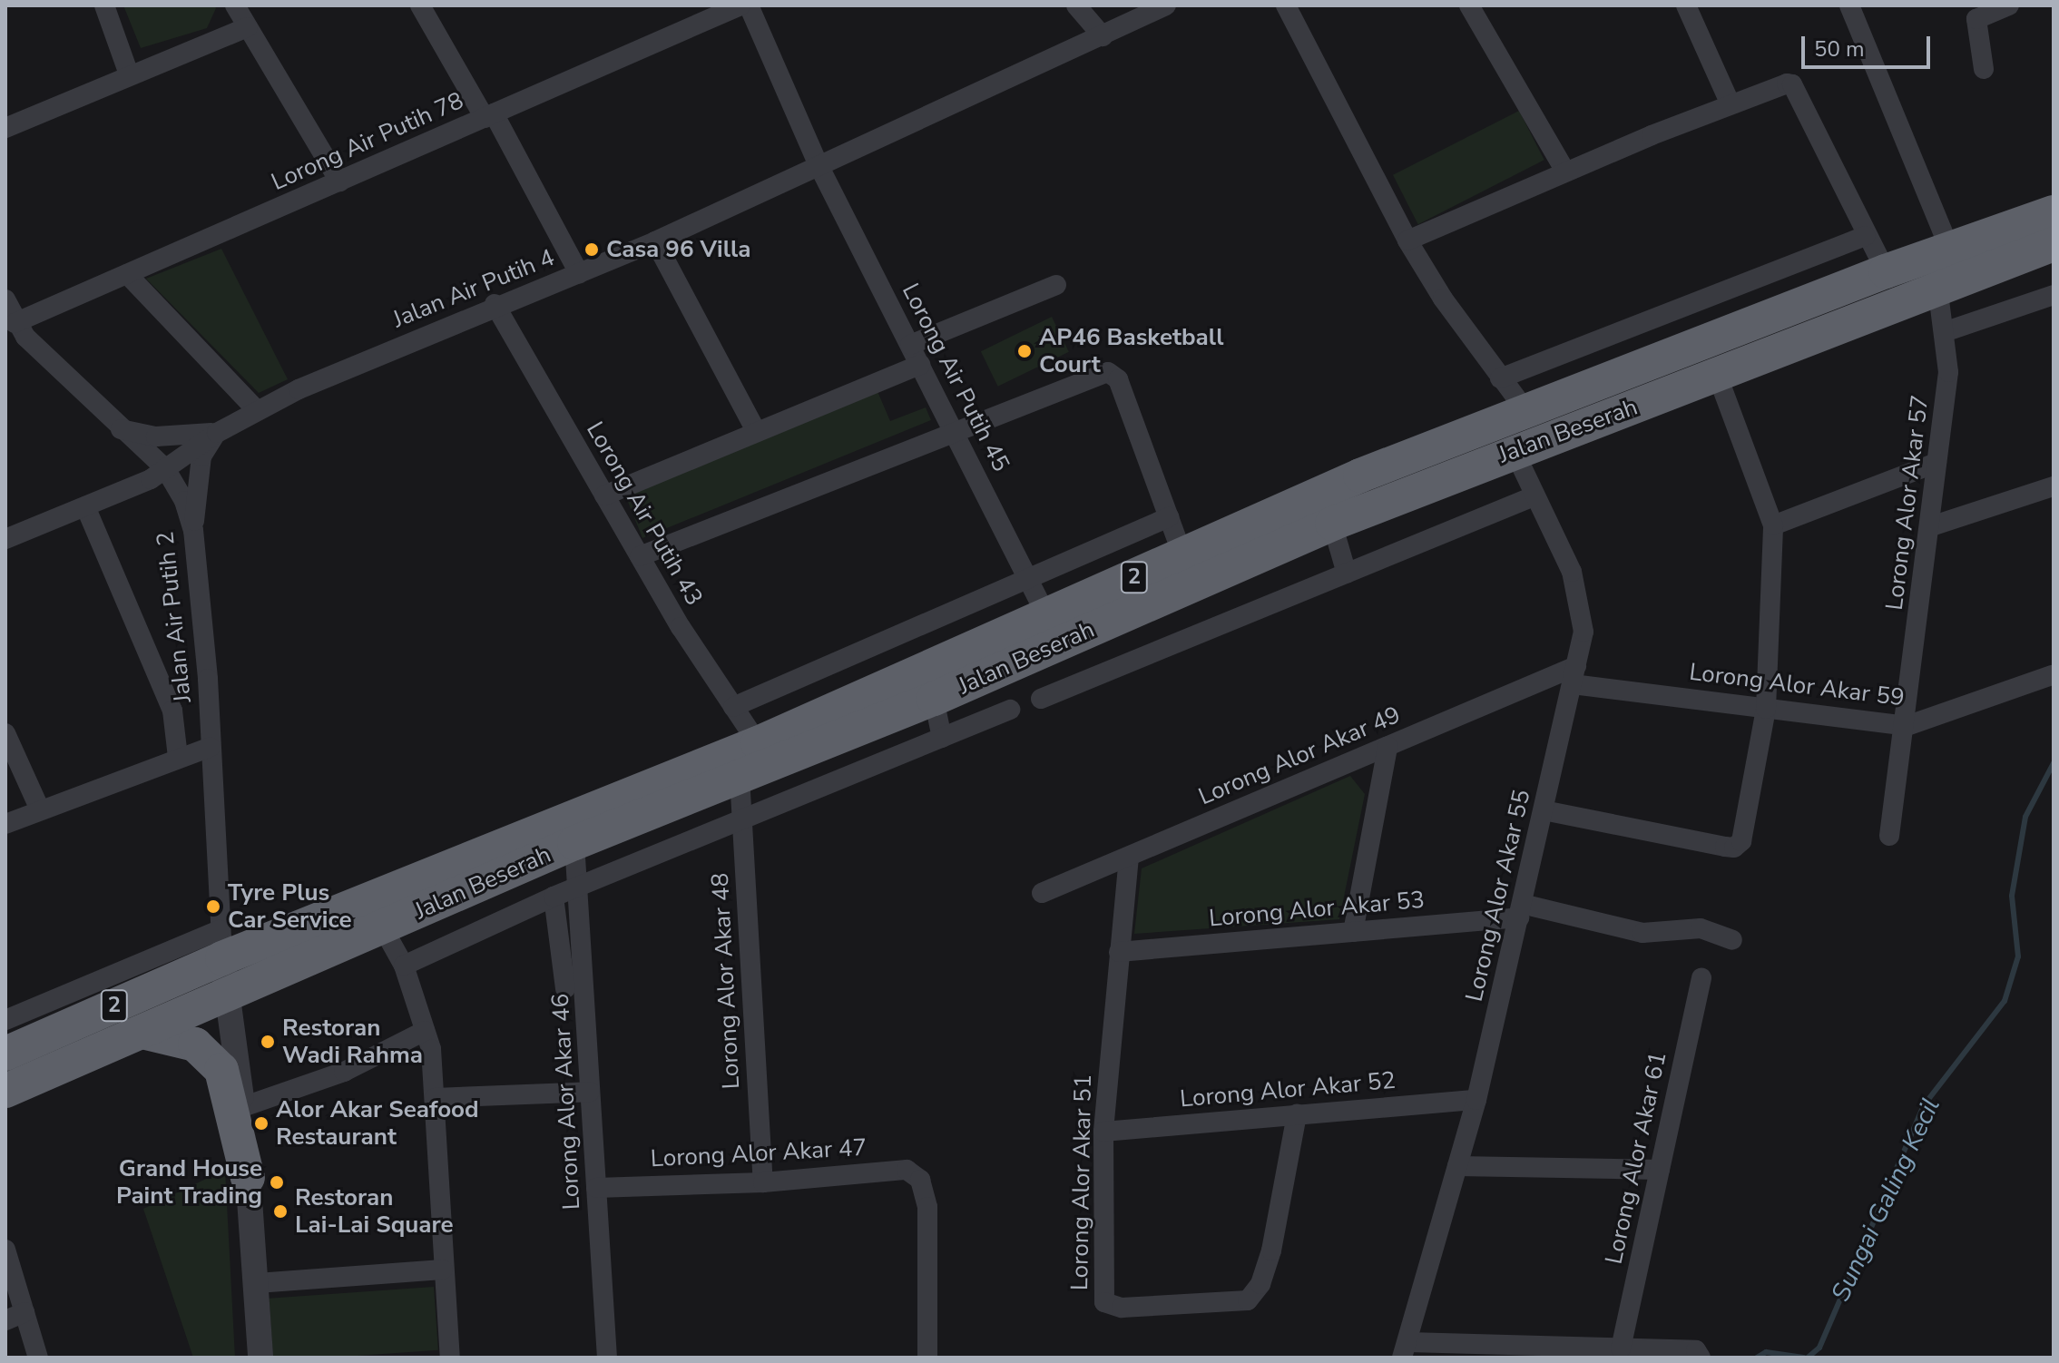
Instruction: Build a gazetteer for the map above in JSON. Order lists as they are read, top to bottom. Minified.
{"streets":{"highway":["Jalan Beserah","2"],"street":["Lorong Air Putih 78","Jalan Air Putih 4","Lorong Air Putih 45","Lorong Alor Akar 57","Lorong Air Putih 43","Jalan Air Putih 2","Lorong Alor Akar 59","Lorong Alor Akar 49","Lorong Alor Akar 55","Lorong Alor Akar 53","Lorong Alor Akar 48","Lorong Alor Akar 52","Lorong Alor Akar 46","Lorong Alor Akar 47","Lorong Alor Akar 61","Lorong Alor Akar 51"]},"crossings":[["Lorong Air Putih 78","Jalan Air Putih 2"],["Jalan Air Putih 4","Lorong Air Putih 45"],["Jalan Air Putih 4","Lorong Air Putih 43"],["Jalan Air Putih 4","Jalan Air Putih 2"],["Lorong Air Putih 45","Jalan Beserah"],["Jalan Beserah","Lorong Alor Akar 57"],["Jalan Beserah","Lorong Air Putih 43"],["Jalan Beserah","Jalan Air Putih 2"],["Jalan Beserah","Lorong Alor Akar 55"],["Jalan Beserah","Lorong Alor Akar 48"],["Jalan Beserah","Lorong Alor Akar 46"],["Lorong Alor Akar 57","Lorong Alor Akar 59"],["Lorong Alor Akar 59","Lorong Alor Akar 49"],["Lorong Alor Akar 59","Lorong Alor Akar 55"],["Lorong Alor Akar 49","Lorong Alor Akar 55"],["Lorong Alor Akar 49","Lorong Alor Akar 51"],["Lorong Alor Akar 55","Lorong Alor Akar 53"],["Lorong Alor Akar 55","Lorong Alor Akar 52"],["Lorong Alor Akar 53","Lorong Alor Akar 51"],["Lorong Alor Akar 48","Lorong Alor Akar 47"],["Lorong Alor Akar 52","Lorong Alor Akar 51"],["Lorong Alor Akar 46","Lorong Alor Akar 47"]],"water":["Sungai Galing Kecil"],"places":["Casa 96 Villa","AP46 Basketball Court","Tyre Plus Car Service","Restoran Wadi Rahma","Alor Akar Seafood Restaurant","Grand House Paint Trading","Restoran Lai-Lai Square"],"scale_bar":"50 m"}
